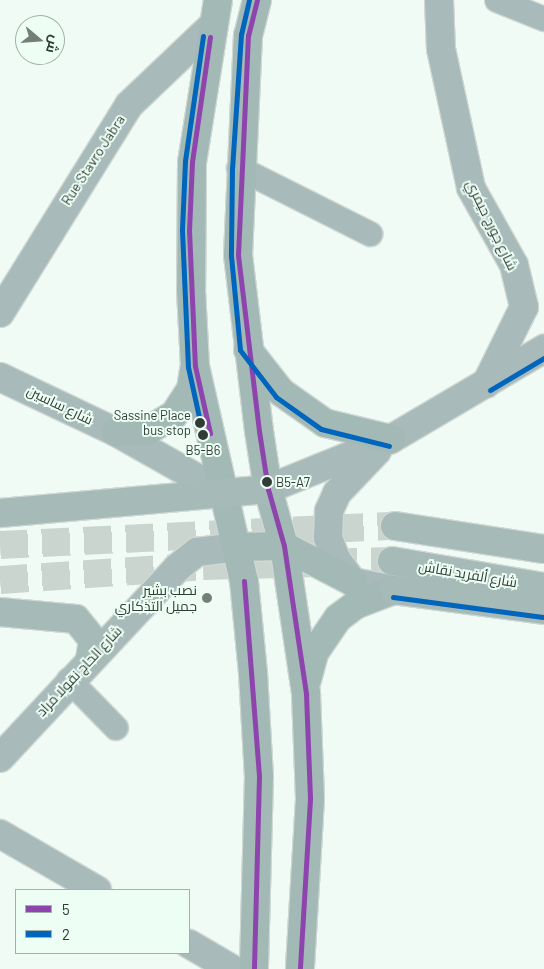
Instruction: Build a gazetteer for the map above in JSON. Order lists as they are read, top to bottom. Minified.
{"streets":{"highway":["شارع ألفريد نقاش"],"street":["Rue Stavro Jabra","شارع جورج حيمري","شارع ساسين","شارع الحاج نقولا مراد"]},"places":["Sassine Place bus stop","B5-B6","B5-A7","نصب بشير جميل التذكاري"],"lines":["transit line 5","transit line 2"],"legend":["5","2"],"north":"right"}
